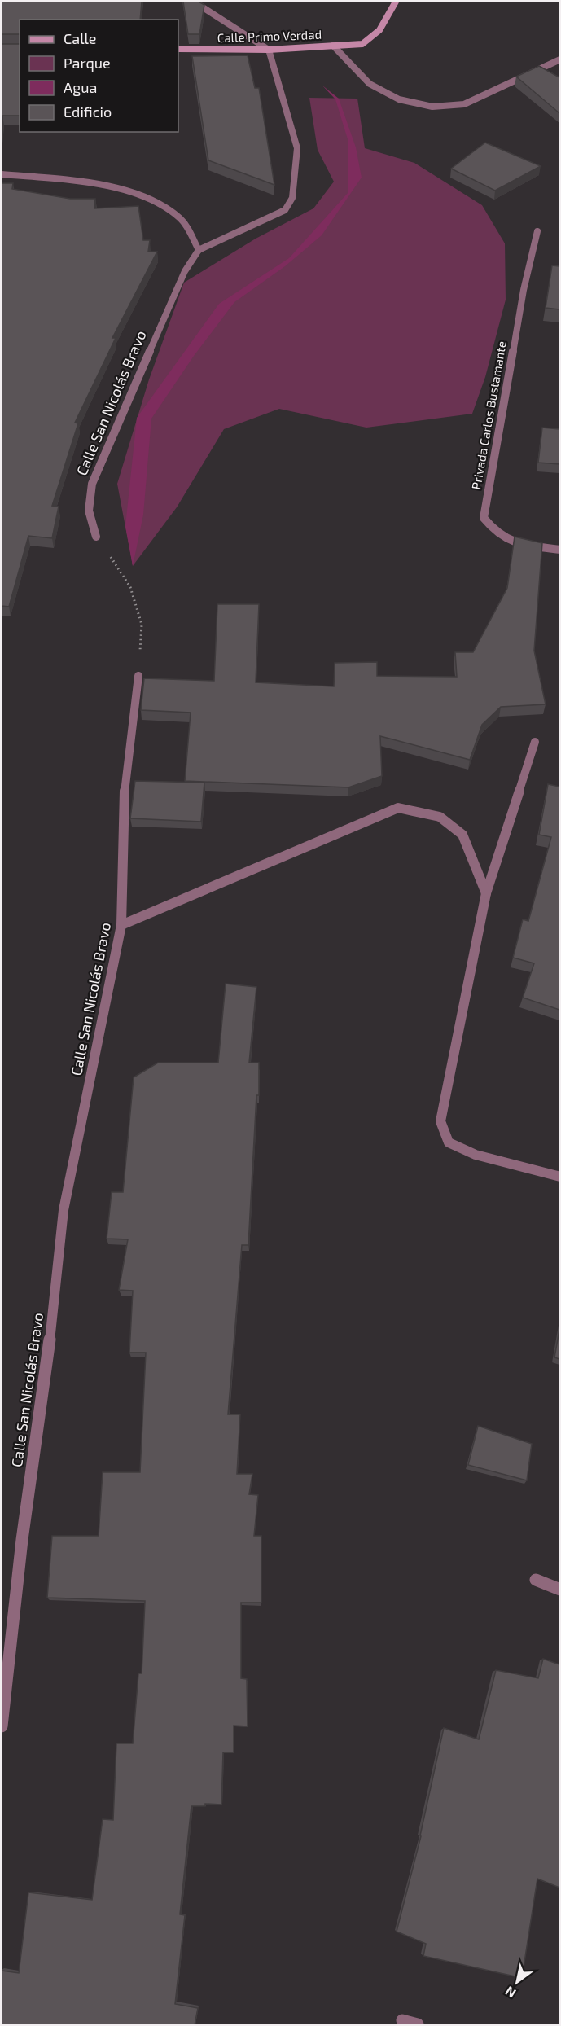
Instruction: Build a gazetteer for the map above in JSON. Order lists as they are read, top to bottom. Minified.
{"streets":{"street":["Calle Primo Verdad","Calle San Nicolás Bravo","Privada Carlos Bustamante"]},"legend":["Calle","Parque","Agua","Edificio"],"north":"bottom left"}
